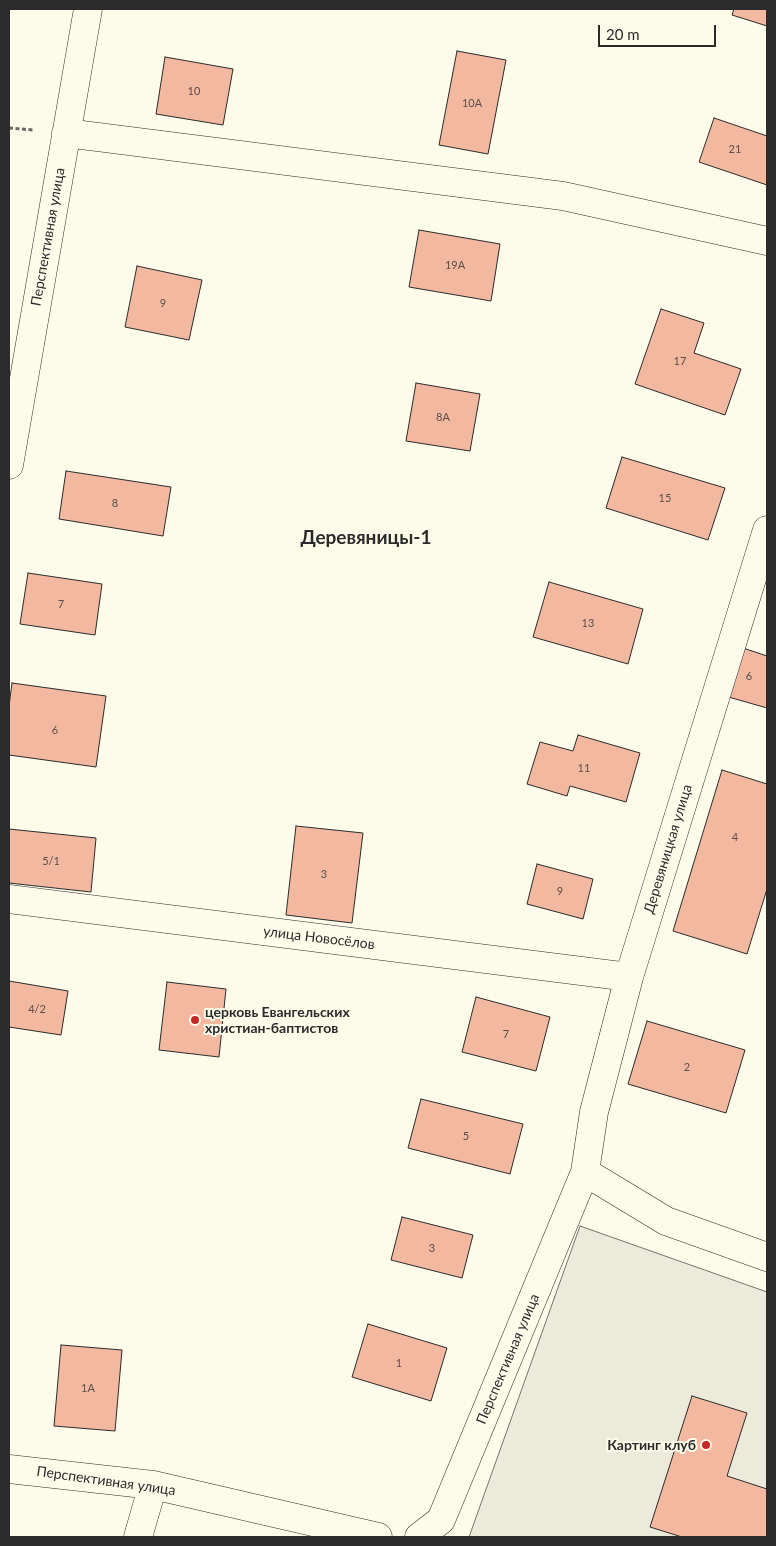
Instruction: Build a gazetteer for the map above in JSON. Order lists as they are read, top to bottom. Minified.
{"streets":{"street":["Перспективная улица","Деревяницкая улица","улица Новосёлов"]},"crossings":[["Перспективная улица","Деревяницкая улица"],["Деревяницкая улица","улица Новосёлов"]],"districts":["Деревяницы-1"],"places":["церковь Евангельских христиан-баптистов","Картинг клуб"],"house_numbers":["10","10А","21","19А","9","17","8А","15","8","7","13","6","6","11","4","5/1","3","9","4/2","7","2","5","3","1","1А"],"scale_bar":"20 m"}
